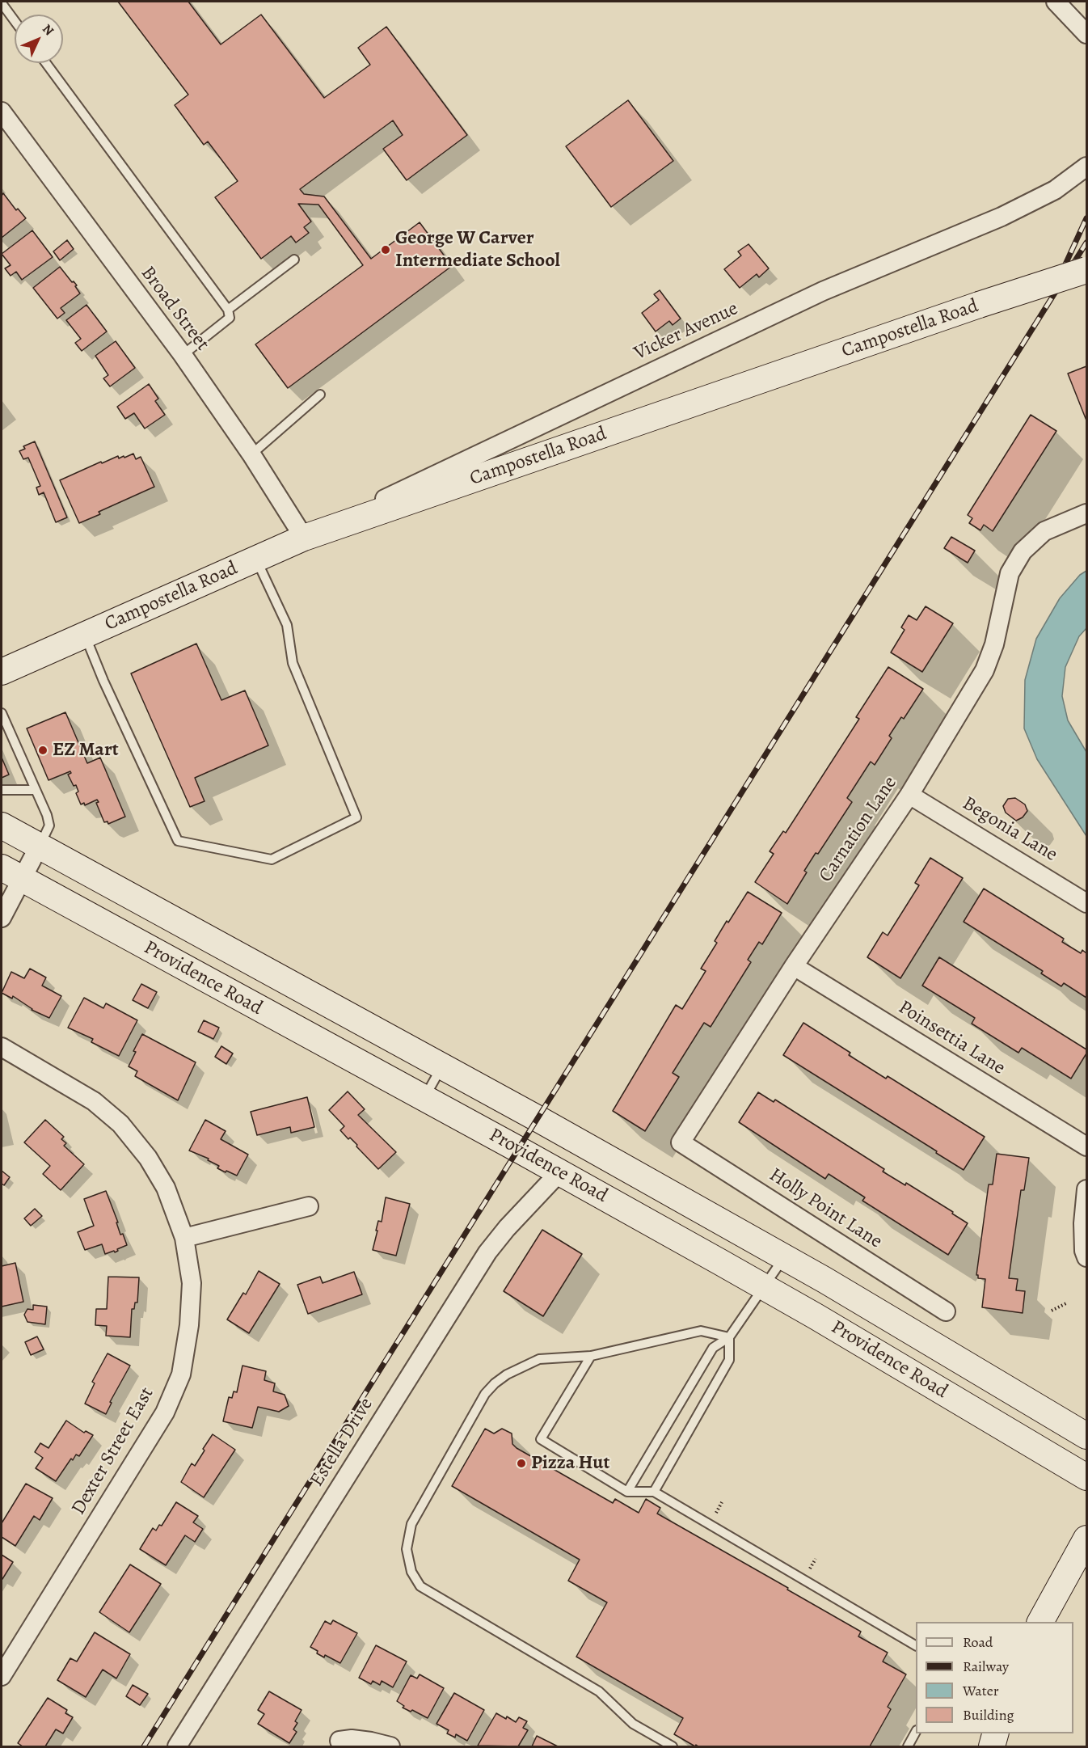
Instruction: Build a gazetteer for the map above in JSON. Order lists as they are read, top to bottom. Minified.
{"streets":{"main road":["Campostella Road","Providence Road"],"street":["Broad Street","Vicker Avenue","Carnation Lane","Begonia Lane","Poinsettia Lane","Holly Point Lane","Estella Drive","Dexter Street East"]},"crossings":[["Broad Street","Campostella Road"],["Broad Street","Vicker Avenue"],["Campostella Road","Vicker Avenue"],["Carnation Lane","Begonia Lane"],["Carnation Lane","Poinsettia Lane"],["Carnation Lane","Holly Point Lane"],["Providence Road","Estella Drive"]],"places":["George W Carver Intermediate School","EZ Mart","Pizza Hut"],"legend":["Road","Railway","Water","Building"],"north":"top right"}
